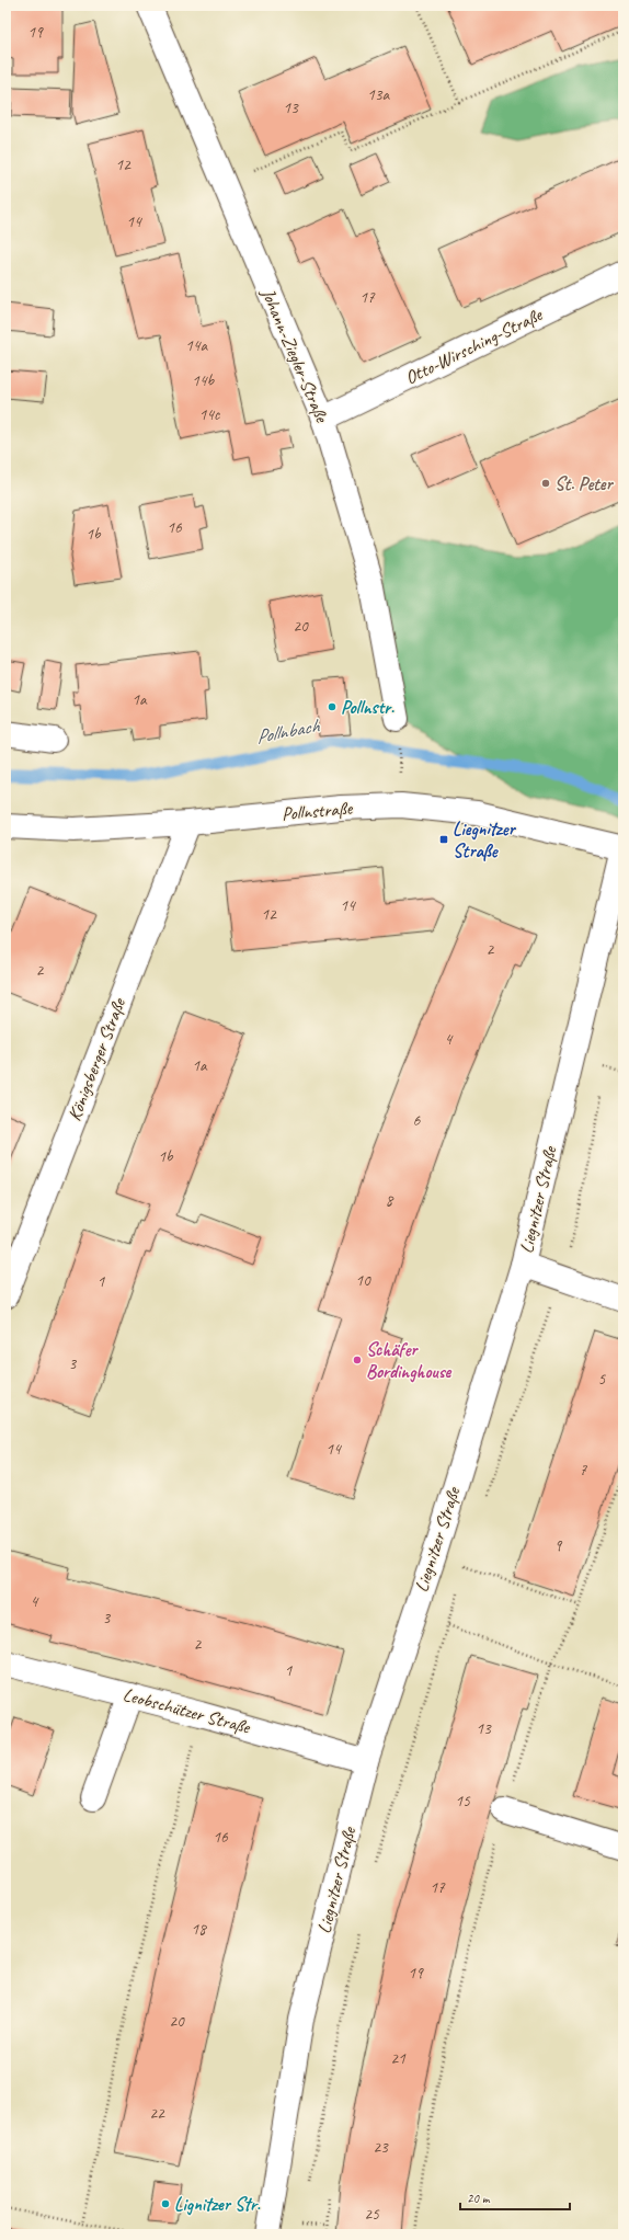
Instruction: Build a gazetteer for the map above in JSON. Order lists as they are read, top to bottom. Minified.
{"streets":{"street":["Otto-Wirsching-Straße","Johann-Ziegler-Straße","Pollnstraße","Königsberger Straße","Liegnitzer Straße","Leobschützer Straße"]},"crossings":[["Otto-Wirsching-Straße","Johann-Ziegler-Straße"],["Pollnstraße","Königsberger Straße"],["Pollnstraße","Liegnitzer Straße"],["Liegnitzer Straße","Leobschützer Straße"]],"water":["Pollnbach"],"places":{"other":["St. Peter","Pollnstr.","Schäfer Bordinghouse","Lignitzer Str."],"transit":["Liegnitzer Straße"]},"house_numbers":["19","13a","13","12","14","17","14a","14b","14c","16","1b","20","1a","14","12","2","2","4","1a","6","1b","8","10","1","3","5","14","7","9","4","3","2","1","13","15","16","17","18","19","20","21","22","23","25"],"scale_bar":"20 m"}
